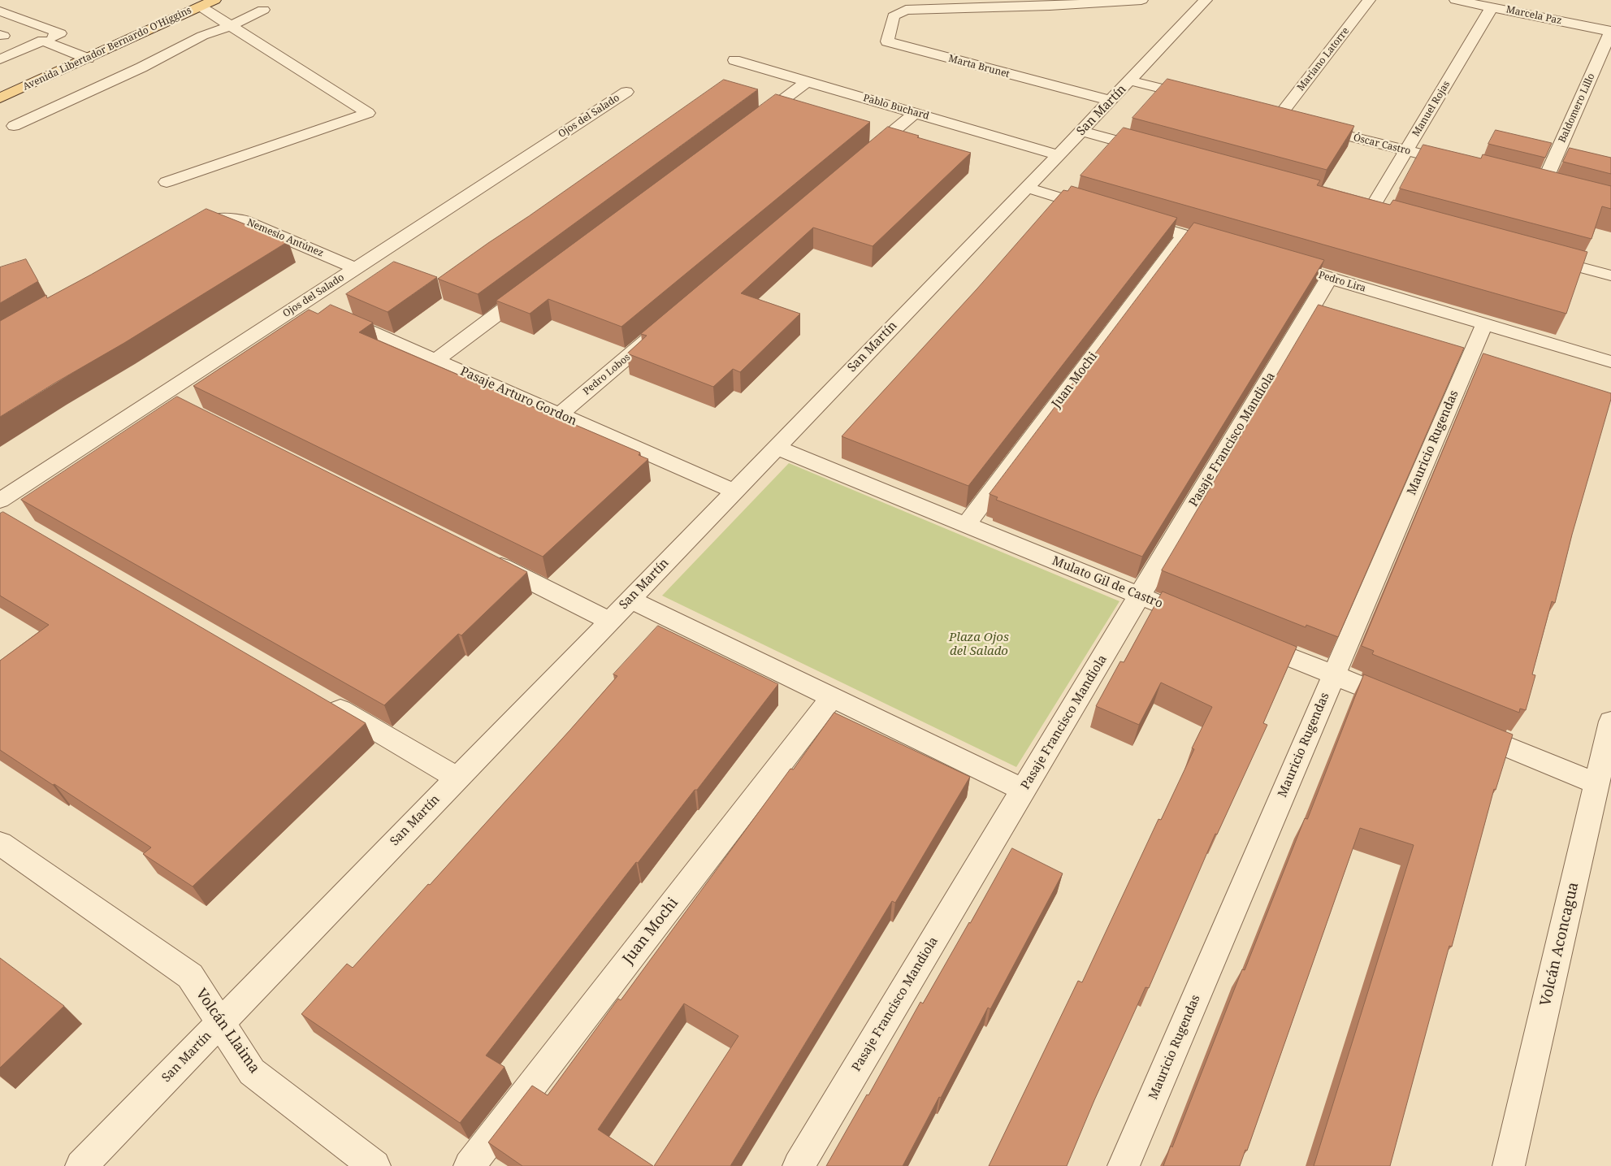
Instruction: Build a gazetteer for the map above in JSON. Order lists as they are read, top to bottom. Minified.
{"streets":{"main road":["Avenida Libertador Bernardo O'Higgins"],"street":["Marcela Paz","Mariano Latorre","Marta Brunet","Pablo Buchard","Baldomero Lillo","Manuel Rojas","San Martín","Ojos del Salado","Óscar Castro","Nemesio Antúnez","Pedro Lira","Pedro Lobos","Juan Mochi","Pasaje Arturo Gordon","Pasaje Francisco Mandiola","Mauricio Rugendas","Mulato Gil de Castro","Volcán Aconcagua","Volcán Llaima"]},"crossings":[["Marcela Paz","Baldomero Lillo"],["Marcela Paz","Manuel Rojas"],["Marta Brunet","San Martín"],["Pablo Buchard","San Martín"],["Manuel Rojas","Óscar Castro"],["San Martín","Pasaje Arturo Gordon"],["San Martín","Mulato Gil de Castro"],["San Martín","Volcán Llaima"],["Ojos del Salado","Nemesio Antúnez"],["Ojos del Salado","Pasaje Arturo Gordon"],["Pedro Lira","Pasaje Francisco Mandiola"],["Pedro Lira","Mauricio Rugendas"],["Pedro Lobos","Pasaje Arturo Gordon"],["Juan Mochi","Mulato Gil de Castro"],["Pasaje Francisco Mandiola","Mulato Gil de Castro"]],"parks":["Plaza Ojos del Salado"]}
